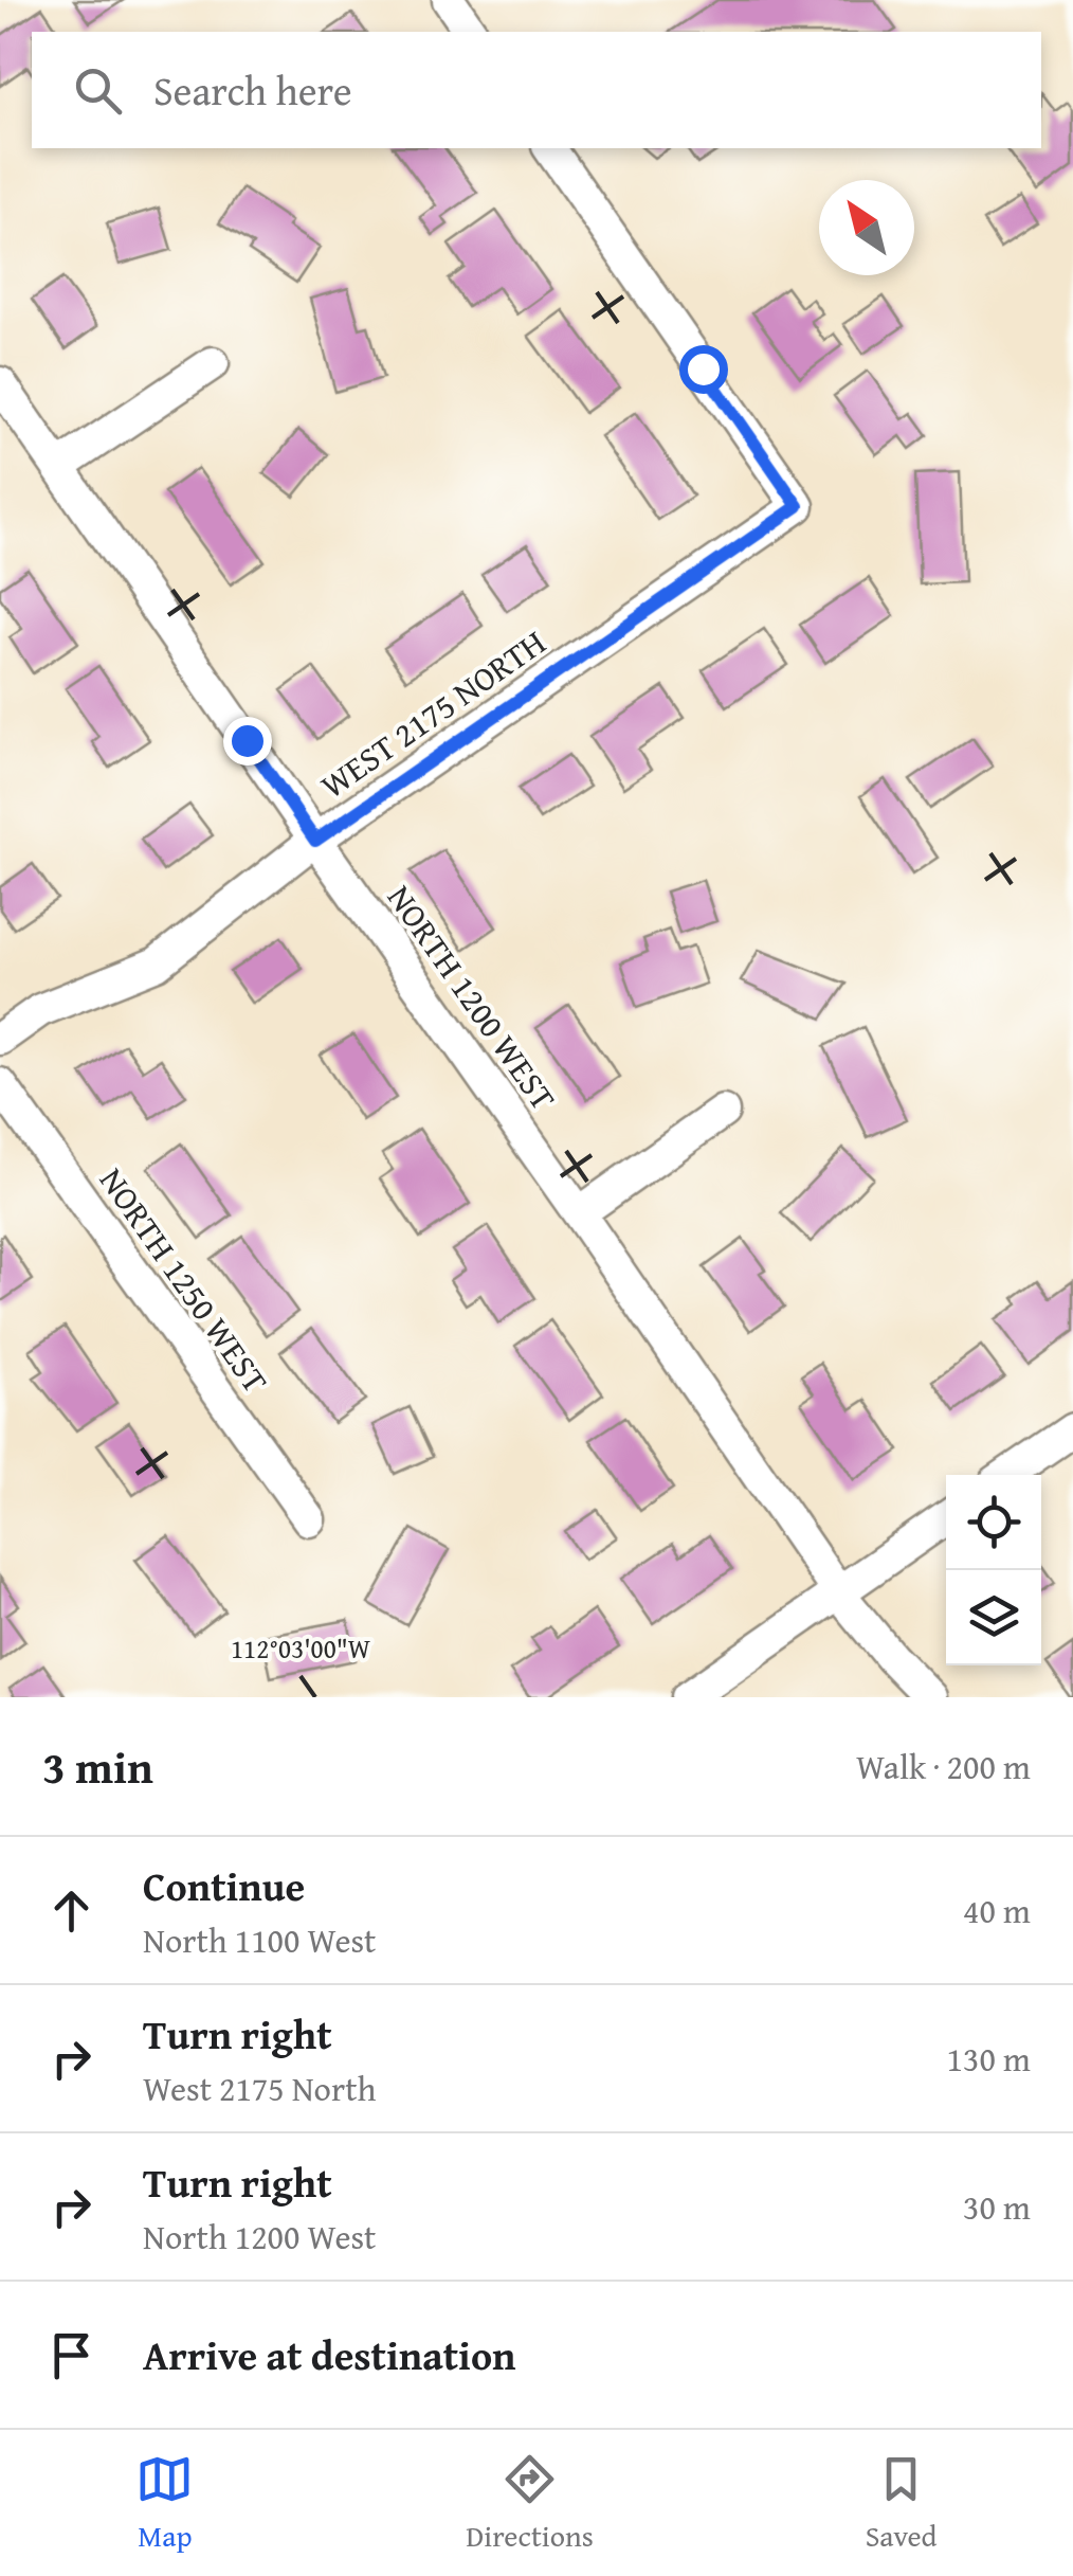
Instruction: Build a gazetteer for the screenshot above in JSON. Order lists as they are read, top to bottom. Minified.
{"streets":{"street":["WEST 2175 NORTH","NORTH 1200 WEST","NORTH 1250 WEST"]},"crossings":[["WEST 2175 NORTH","NORTH 1200 WEST"]],"north":"top left","page":{"search":"Search here","heading":["3 min","Walk · 200 m"],"list":[["Continue","North 1100 West","40 m"],["Turn right","West 2175 North","130 m"],["Turn right","North 1200 West","30 m"],"Arrive at destination"],"nav":["Map","Directions","Saved"]},"coordinates":["112°03'00\"W"]}
